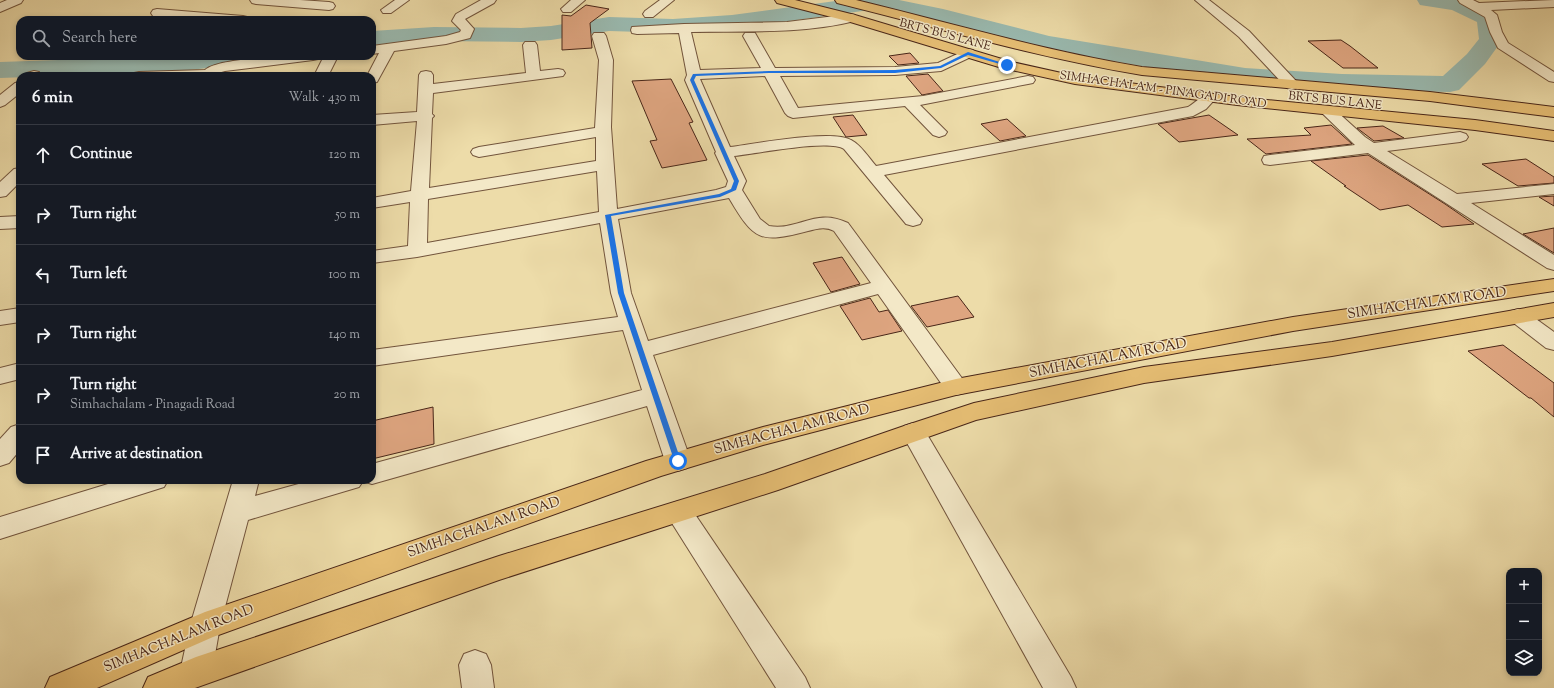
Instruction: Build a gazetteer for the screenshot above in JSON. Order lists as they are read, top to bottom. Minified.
{"streets":{"main road":["BRTS BUS LANE","SIMHACHALAM - PINAGADI ROAD","SIMHACHALAM ROAD"]},"page":{"search":"Search here","heading":["6 min","Walk · 430 m"],"list":[["Continue","120 m"],["Turn right","50 m"],["Turn left","100 m"],["Turn right","140 m"],["Turn right","Simhachalam - Pinagadi Road","20 m"],"Arrive at destination"],"map_buttons":["+","−"]}}
